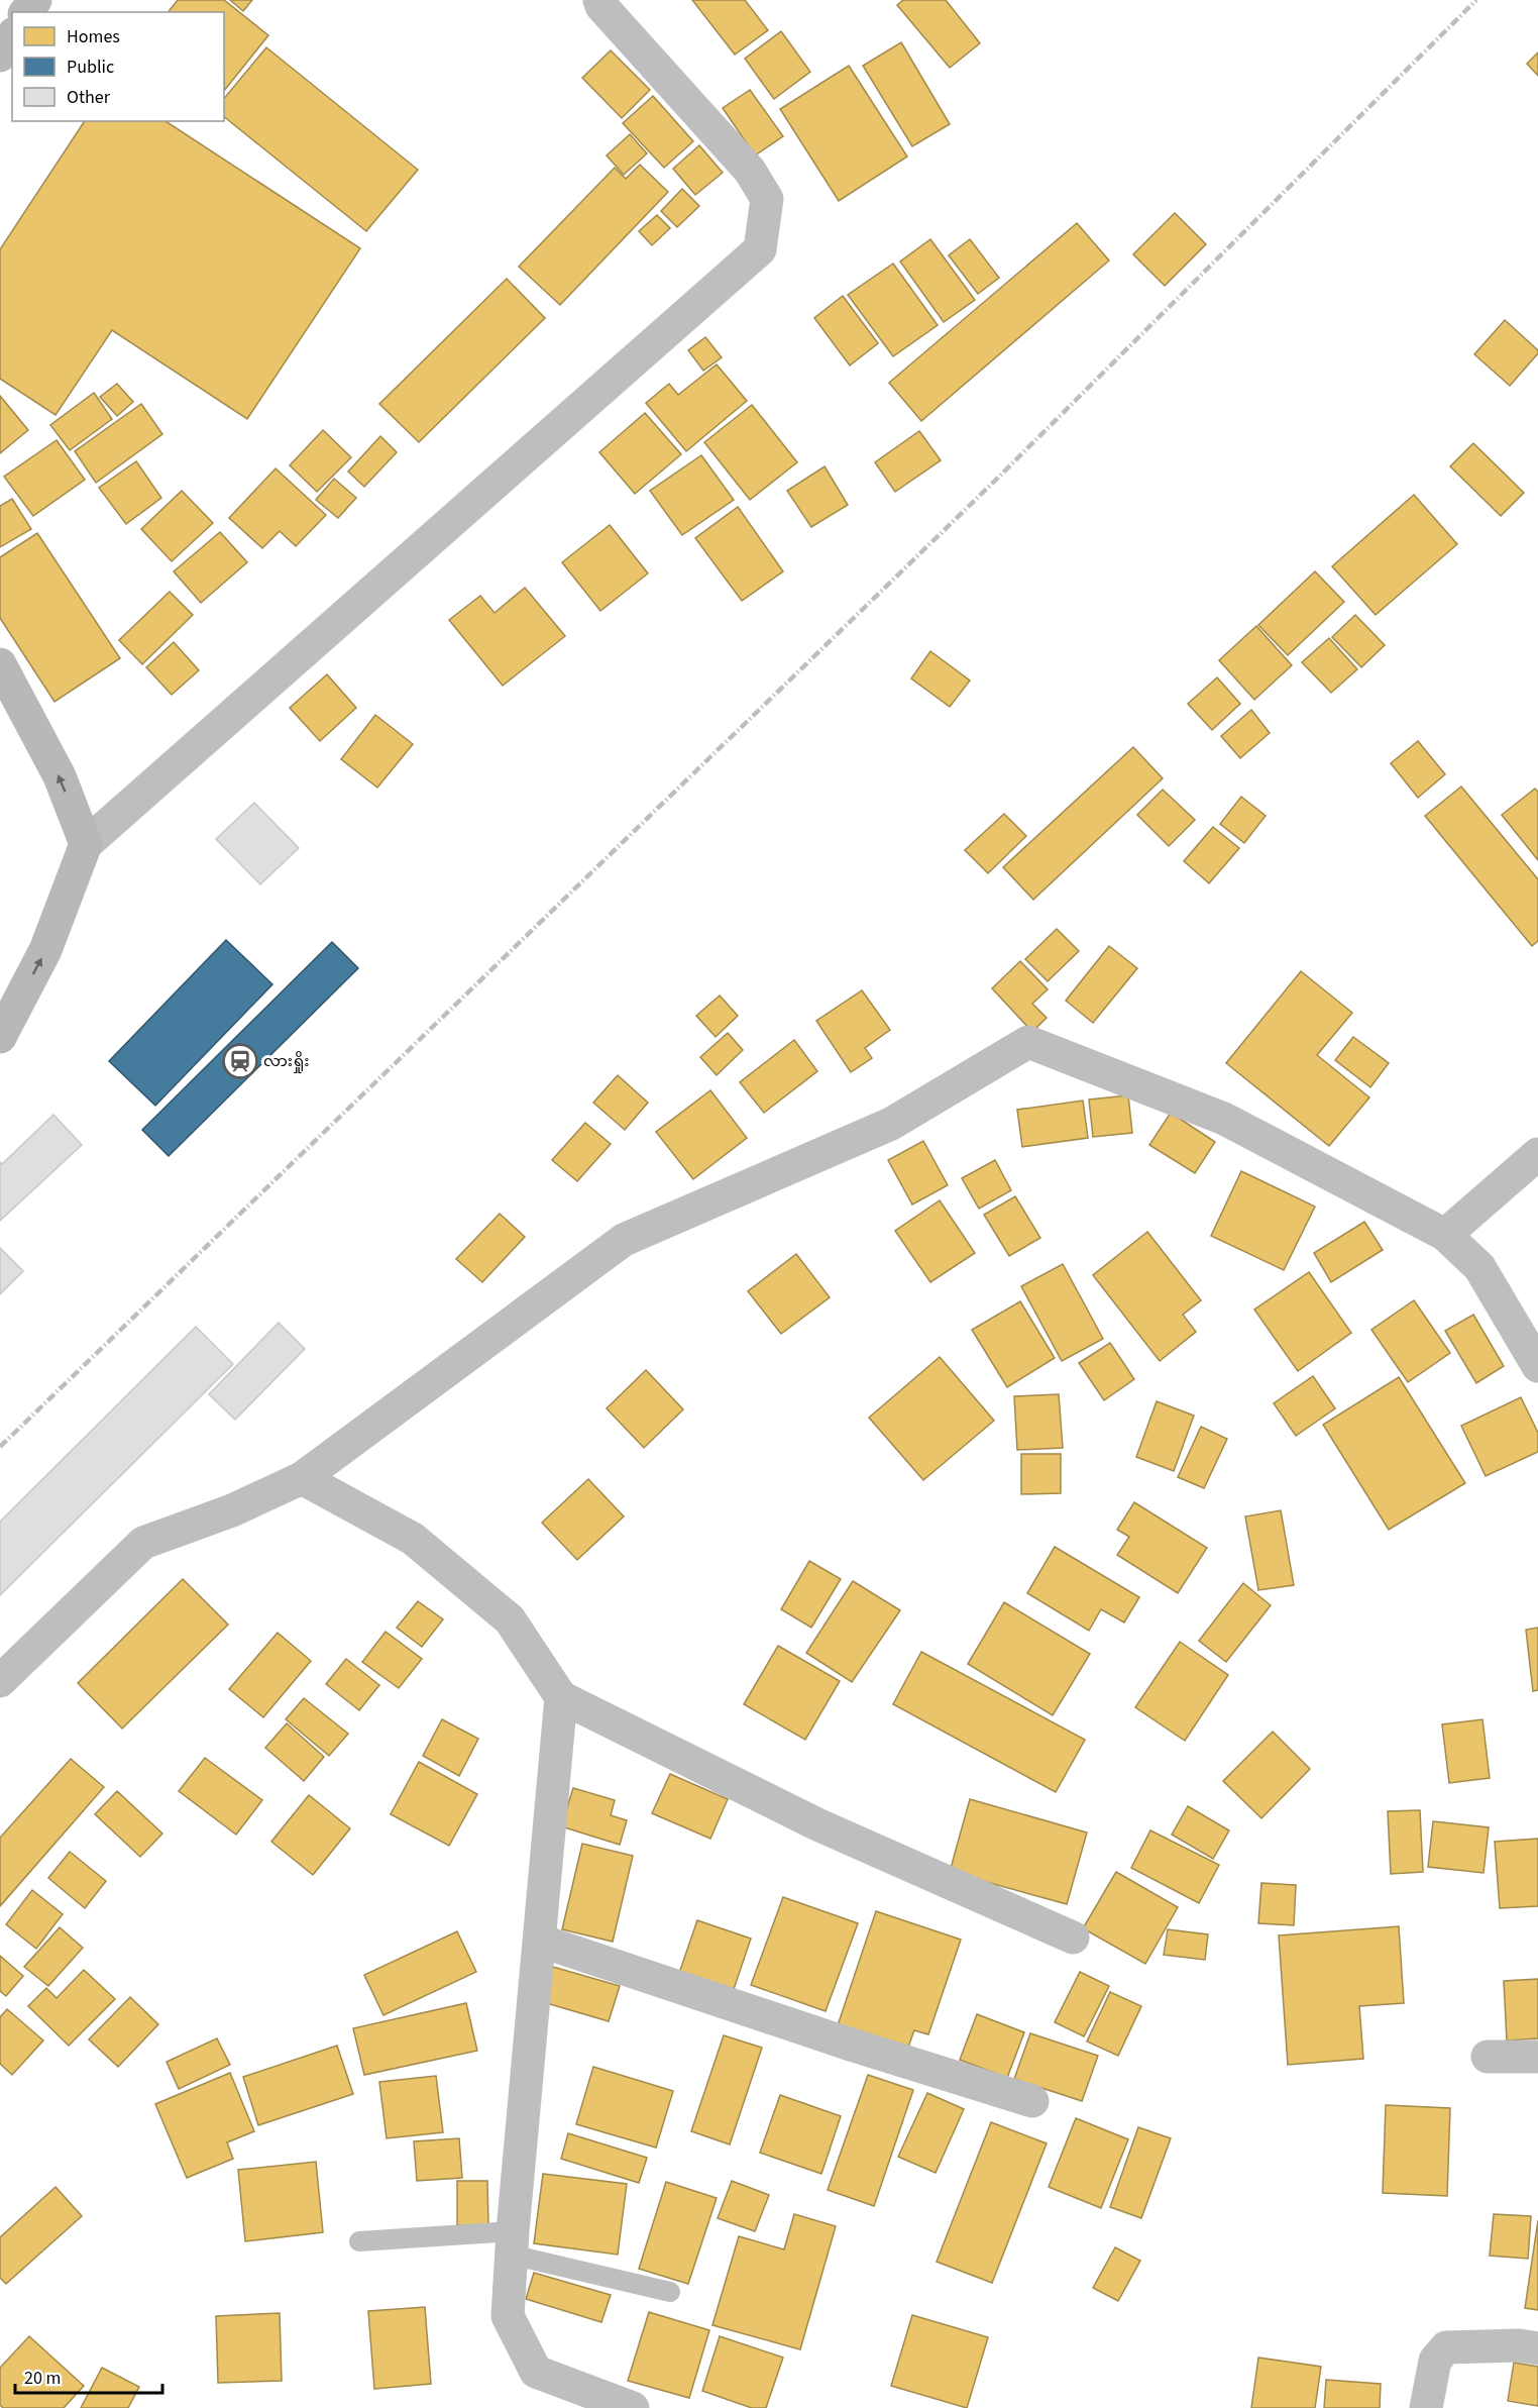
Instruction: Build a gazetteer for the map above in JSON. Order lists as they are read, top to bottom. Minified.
{"places":{"station":["လားရှိုး"]},"legend":["Homes","Public","Other"],"scale_bar":"20 m"}
